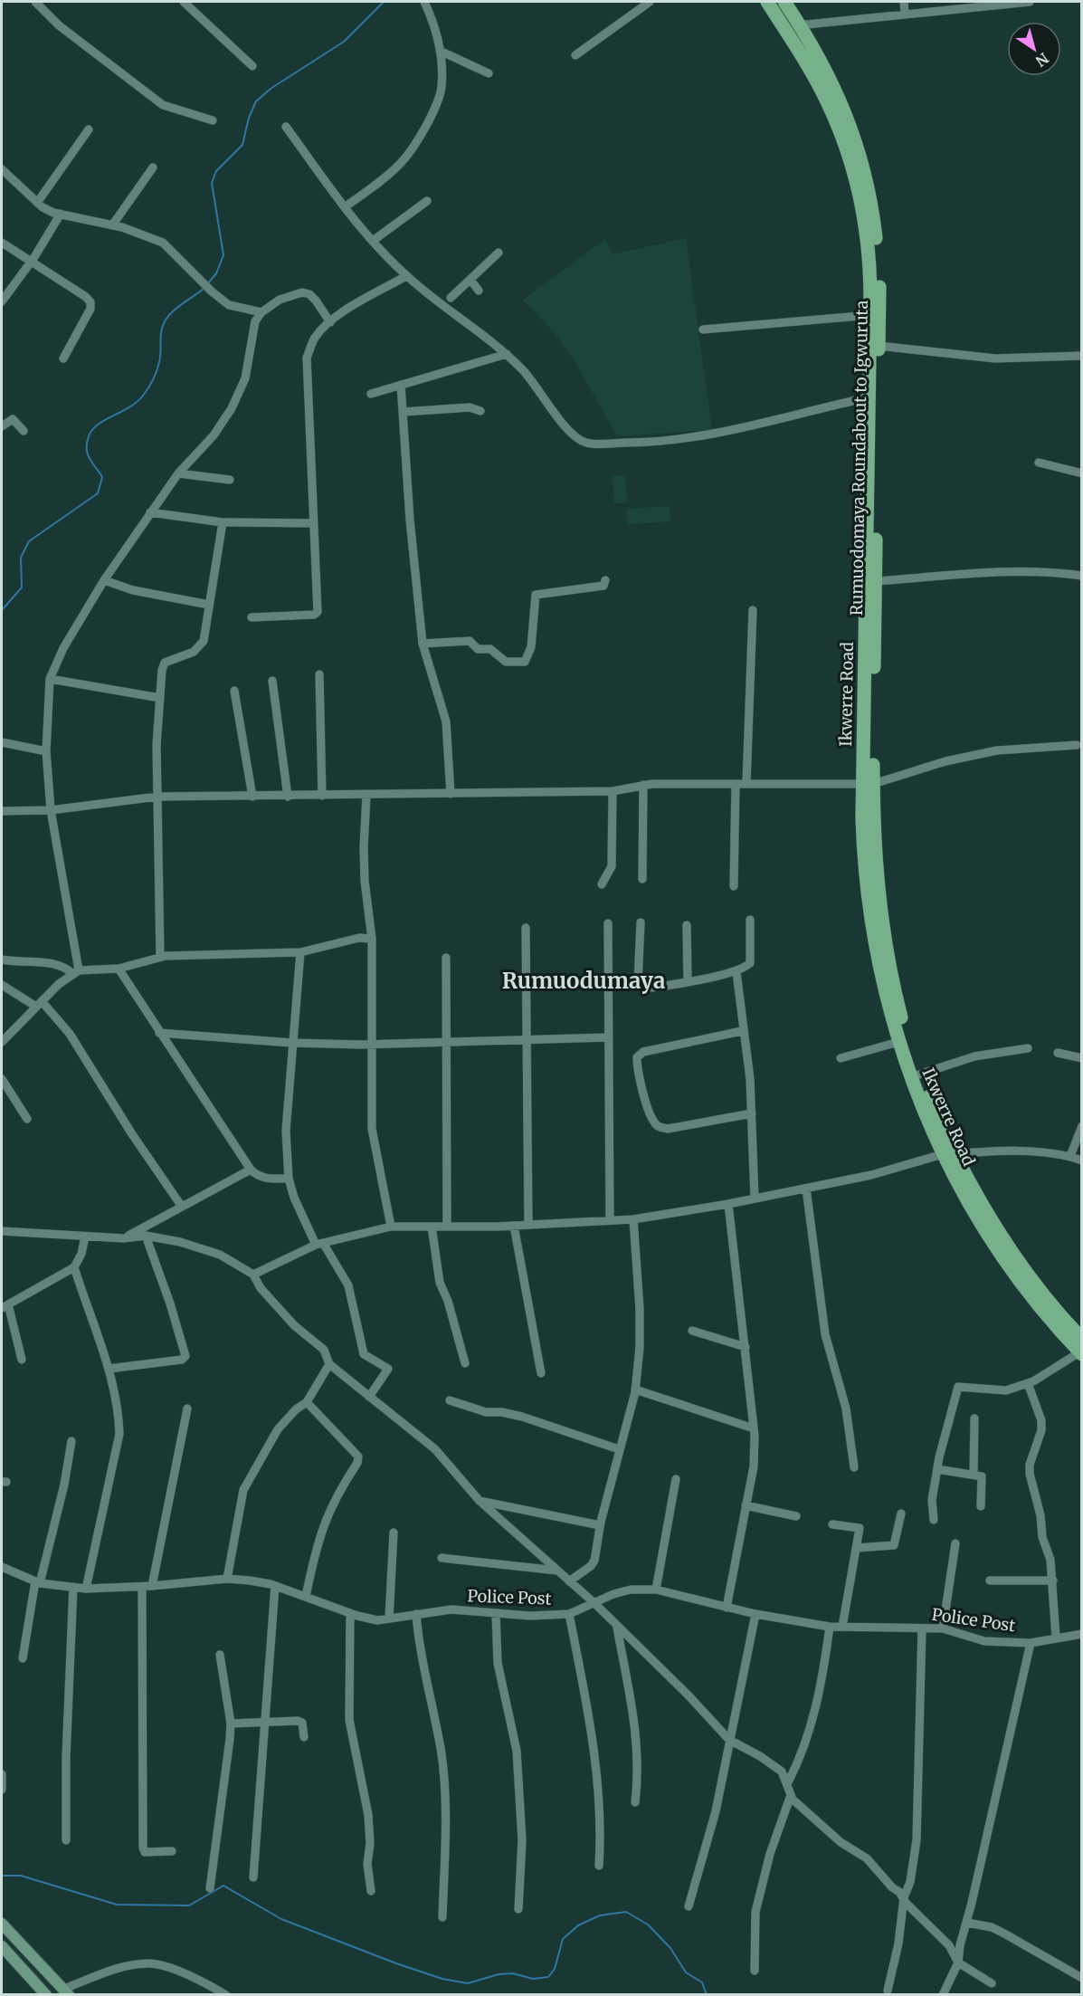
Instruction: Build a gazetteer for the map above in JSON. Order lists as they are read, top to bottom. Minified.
{"streets":{"main road":["Rumuodomaya Roundabout to Igwuruta","Ikwerre Road"],"street":["Police Post"]},"crossings":[["Rumuodomaya Roundabout to Igwuruta","Ikwerre Road"]],"districts":["Rumuodumaya"],"north":"bottom right"}
